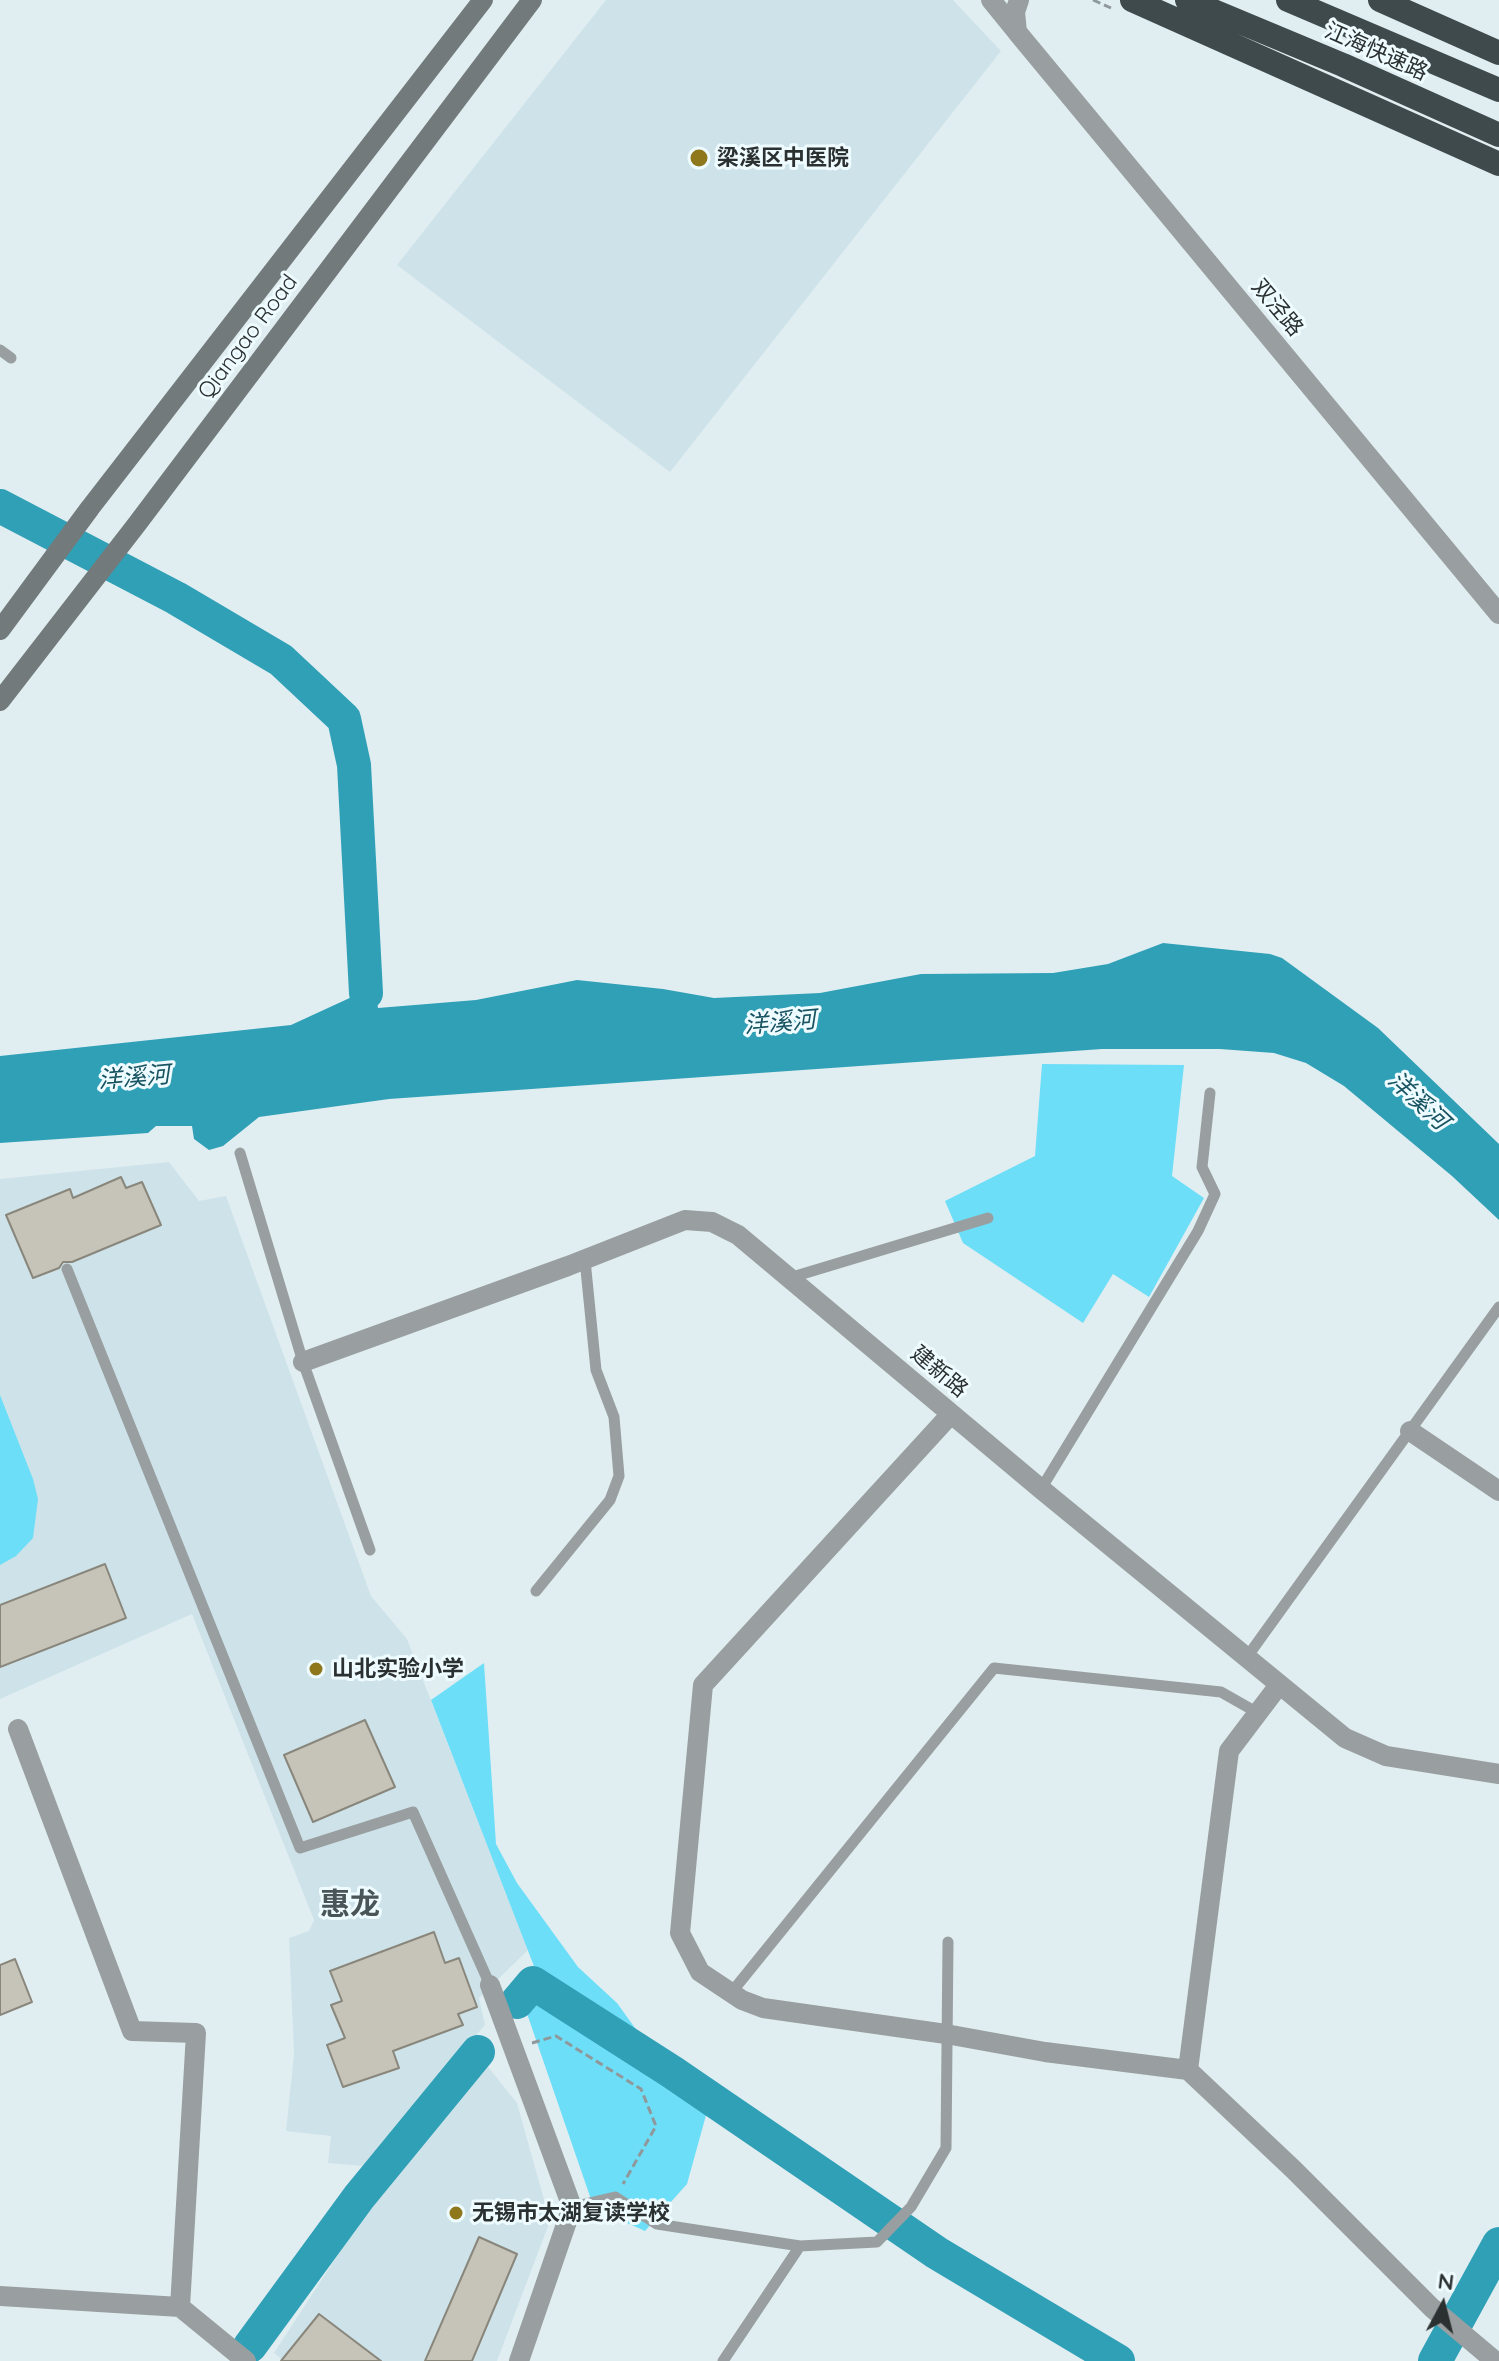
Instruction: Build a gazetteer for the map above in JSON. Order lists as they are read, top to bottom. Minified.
{"streets":{"highway":["江海快速路"],"main road":["Qiangao Road"],"street":["双泾路","建新路"]},"districts":["惠龙"],"water":["洋溪河"],"places":["梁溪区中医院","山北实验小学","无锡市太湖复读学校"],"north":"top"}
